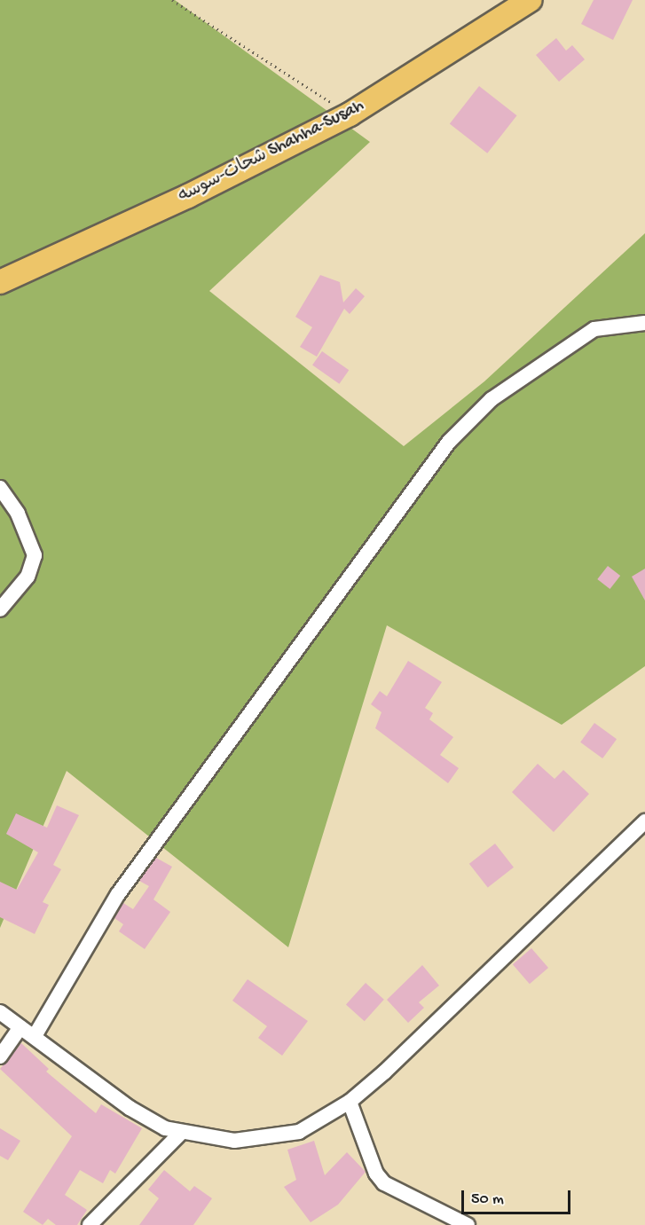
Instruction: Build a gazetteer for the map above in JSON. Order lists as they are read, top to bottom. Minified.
{"streets":{"main road":["شحات-سوسه Shahha-Susah"]},"scale_bar":"50 m"}
